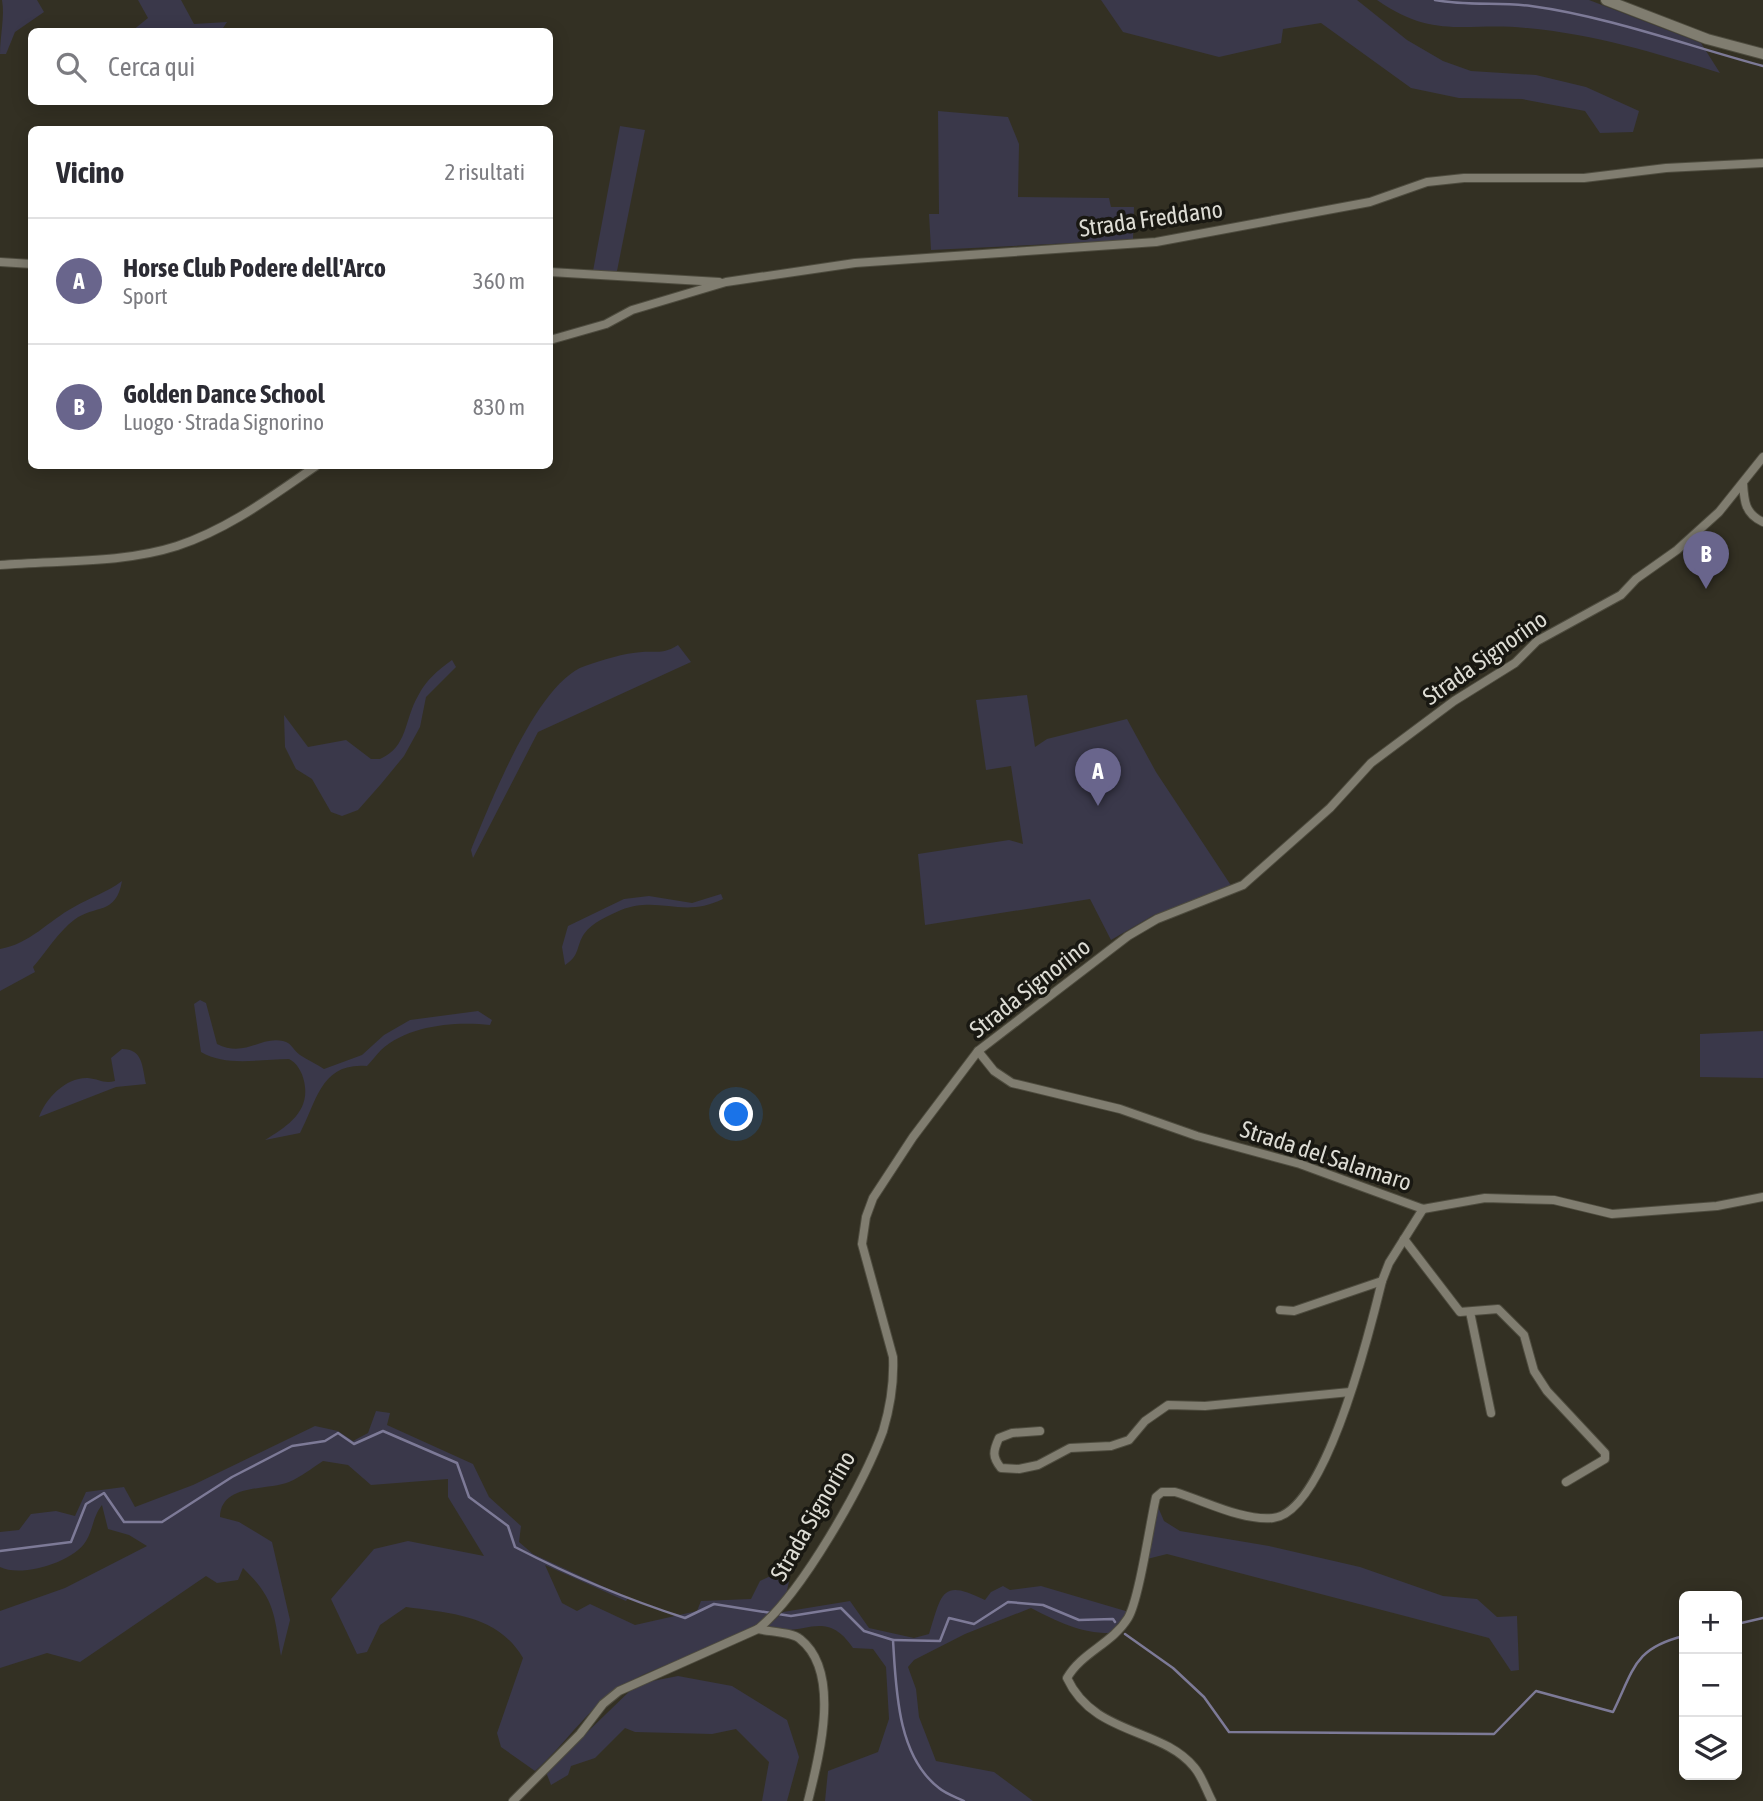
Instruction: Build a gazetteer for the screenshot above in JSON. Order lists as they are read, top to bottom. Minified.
{"streets":{"street":["Strada Freddano","Strada Signorino","Strada del Salamaro"]},"crossings":[["Strada Signorino","Strada del Salamaro"]],"page":{"search":"Cerca qui","heading":["Vicino","2 risultati"],"list":[{"mark":"A","name":"Horse Club Podere dell'Arco","note":"Sport","value":"360 m"},{"mark":"B","name":"Golden Dance School","note":"Luogo · Strada Signorino","value":"830 m"}],"pins":["B","A"],"map_buttons":["+","−"]}}
